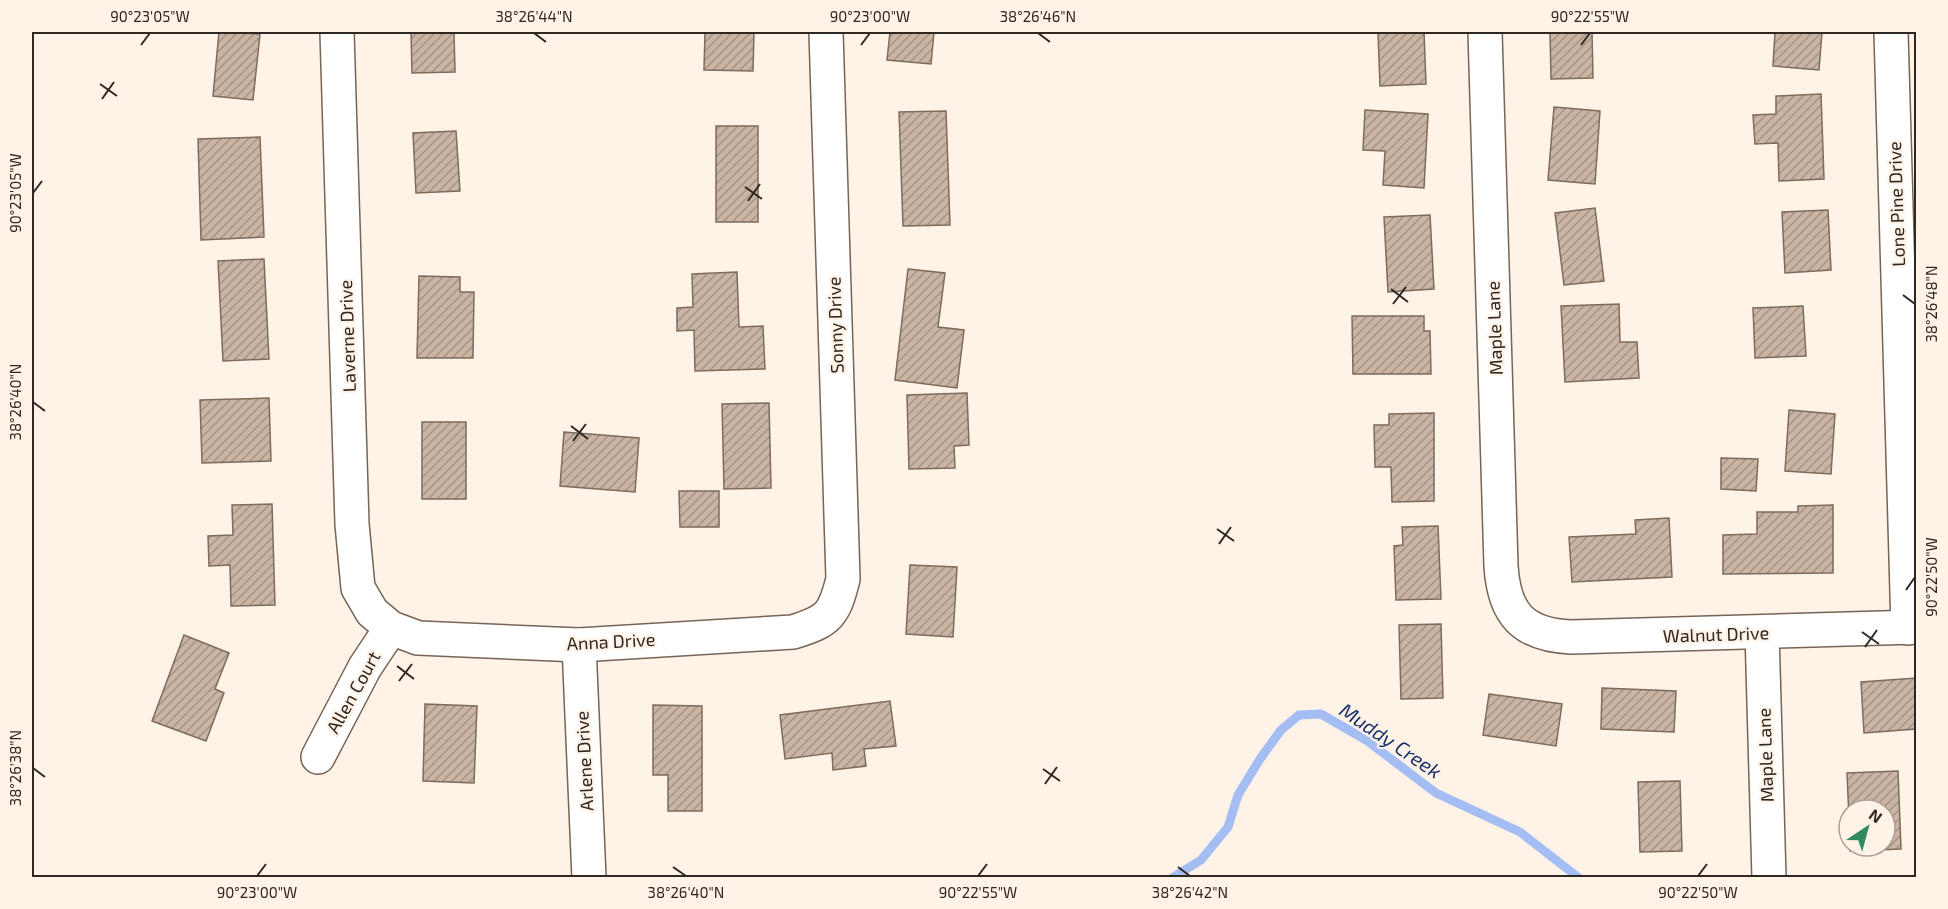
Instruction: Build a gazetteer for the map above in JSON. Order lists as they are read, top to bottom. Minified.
{"streets":{"street":["Lone Pine Drive","Sonny Drive","Maple Lane","Laverne Drive","Walnut Drive","Anna Drive","Allen Court","Arlene Drive"]},"crossings":[["Lone Pine Drive","Walnut Drive"],["Sonny Drive","Anna Drive"],["Maple Lane","Walnut Drive"],["Laverne Drive","Anna Drive"],["Laverne Drive","Allen Court"],["Anna Drive","Allen Court"],["Anna Drive","Arlene Drive"]],"water":["Muddy Creek"],"north":"top right","coordinates":["90°23'05\"W","38°26'44\"N","90°23'00\"W","38°26'46\"N","90°22'55\"W","38°26'48\"N","38°26'40\"N","90°22'50\"W","38°26'38\"N","38°26'42\"N"]}
